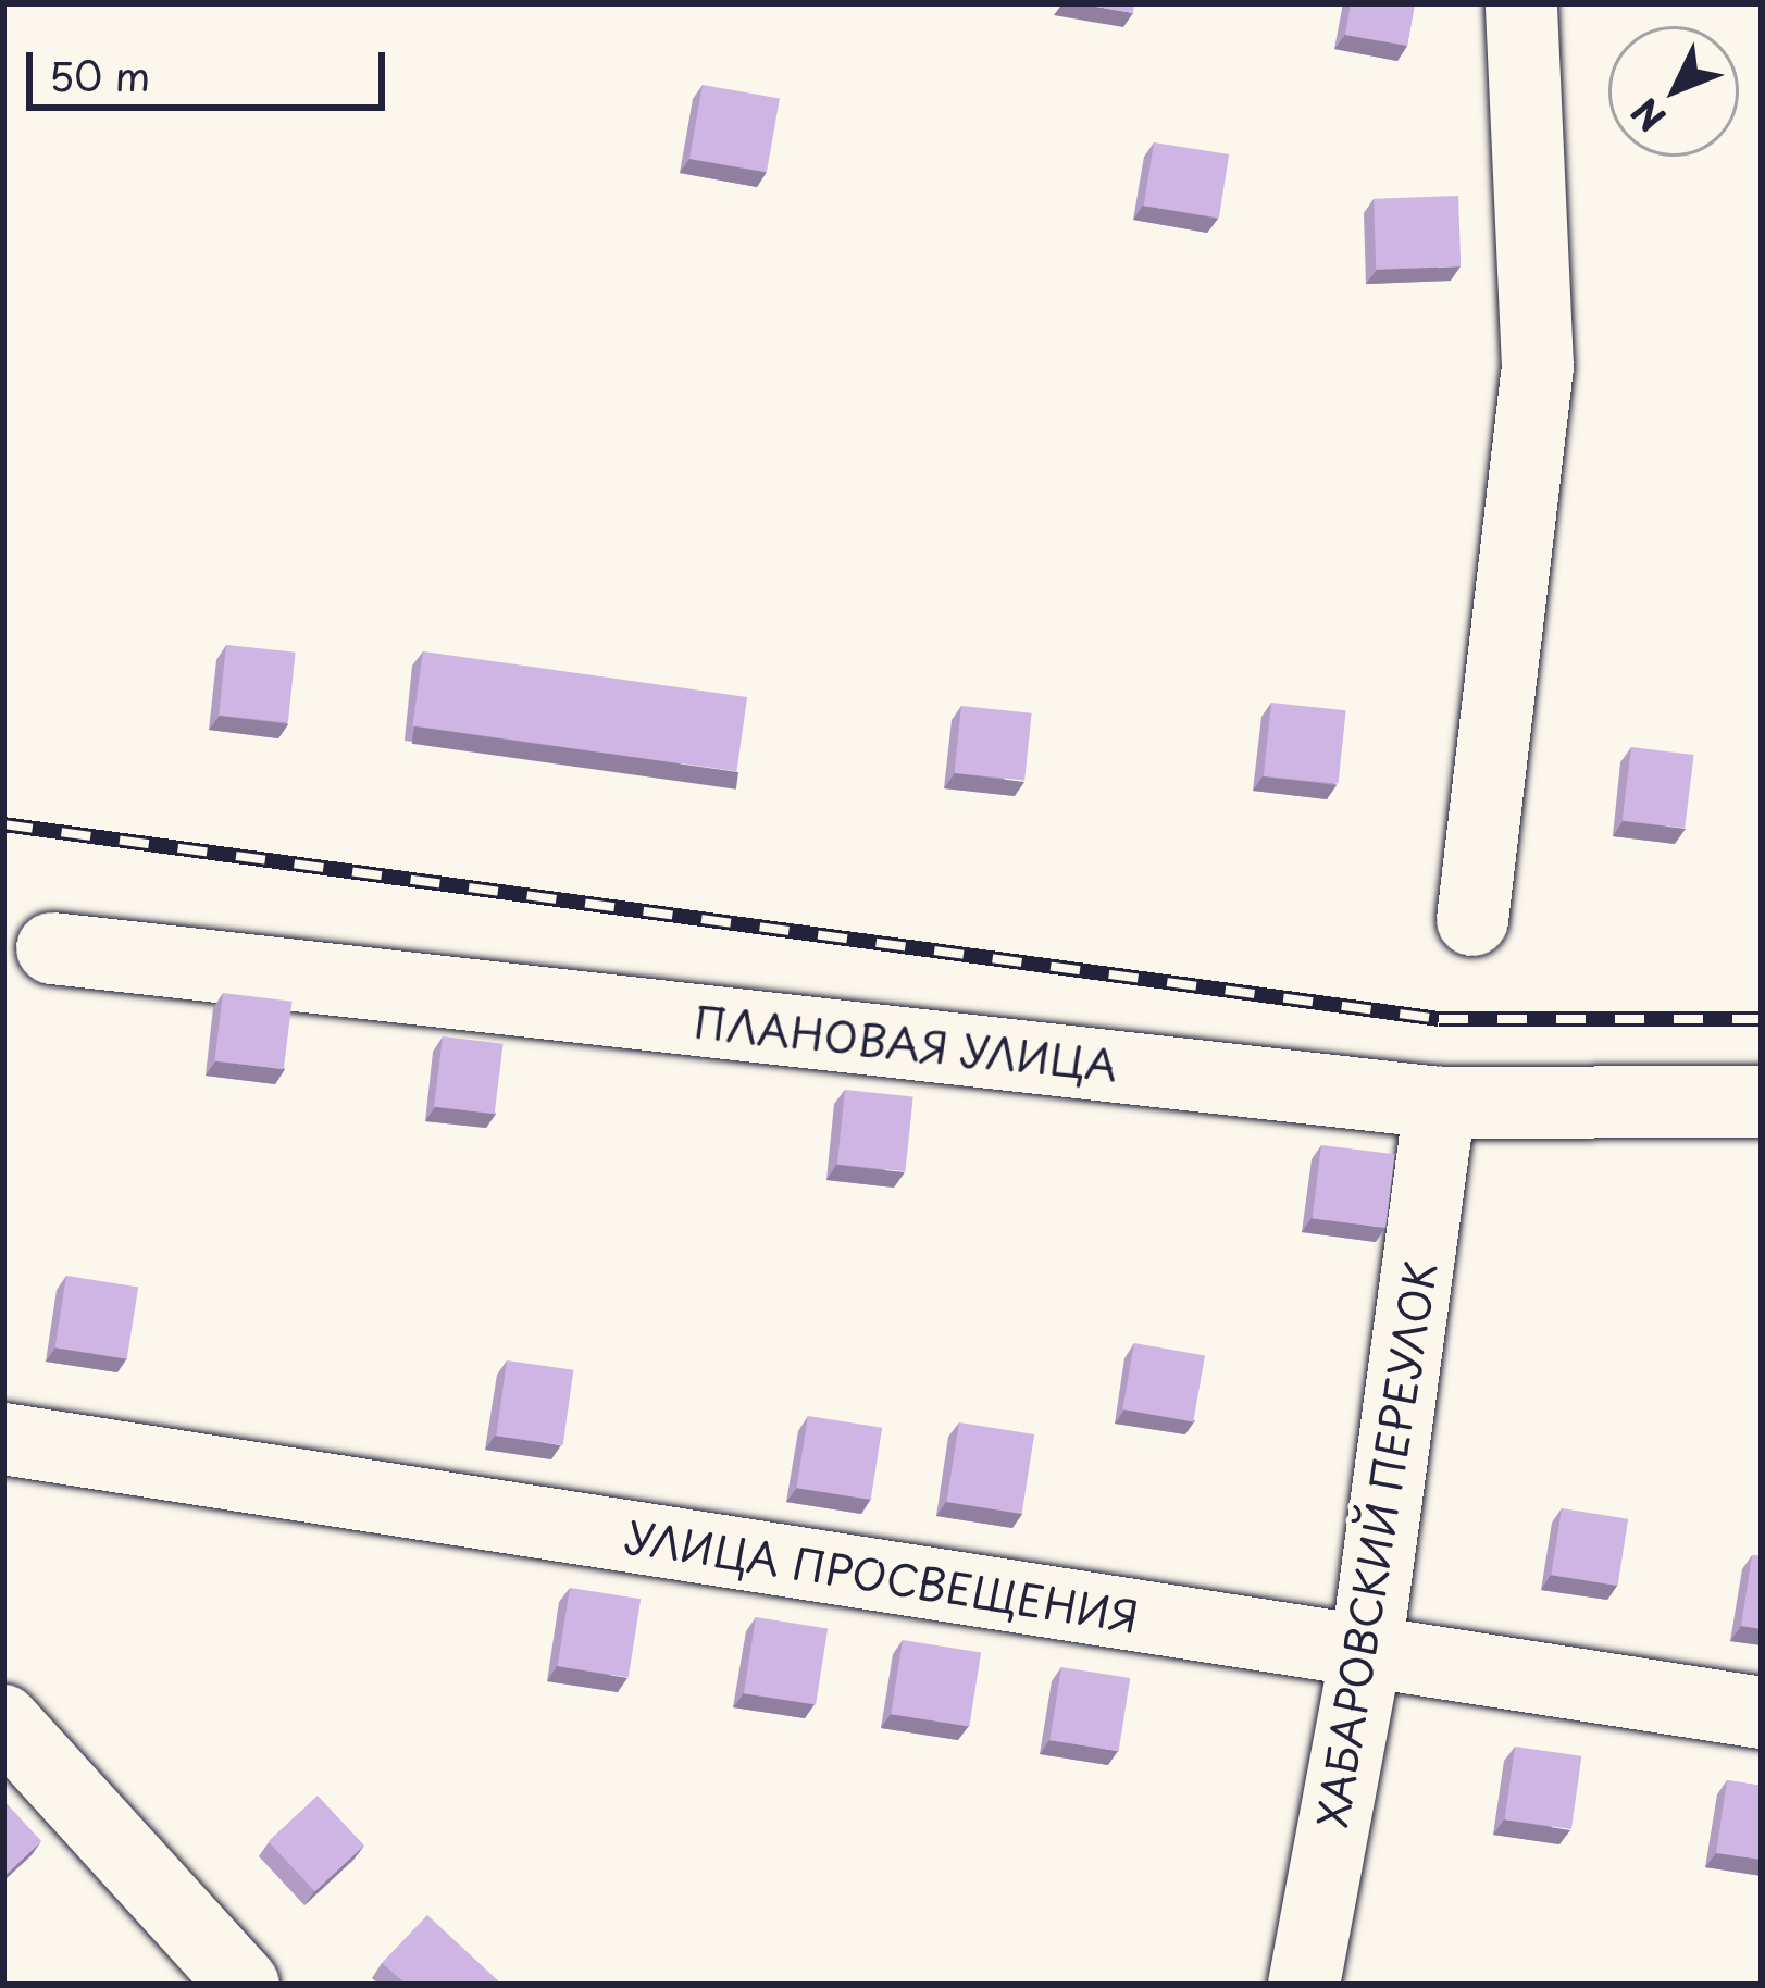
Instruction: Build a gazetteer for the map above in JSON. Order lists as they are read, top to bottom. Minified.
{"streets":{"street":["ПЛАНОВАЯ УЛИЦА","ХАБАРОВСКИЙ ПЕРЕУЛОК","УЛИЦА ПРОСВЕЩЕНИЯ"]},"crossings":[["ПЛАНОВАЯ УЛИЦА","ХАБАРОВСКИЙ ПЕРЕУЛОК"],["ХАБАРОВСКИЙ ПЕРЕУЛОК","УЛИЦА ПРОСВЕЩЕНИЯ"]],"scale_bar":"50 m","north":"bottom left"}
